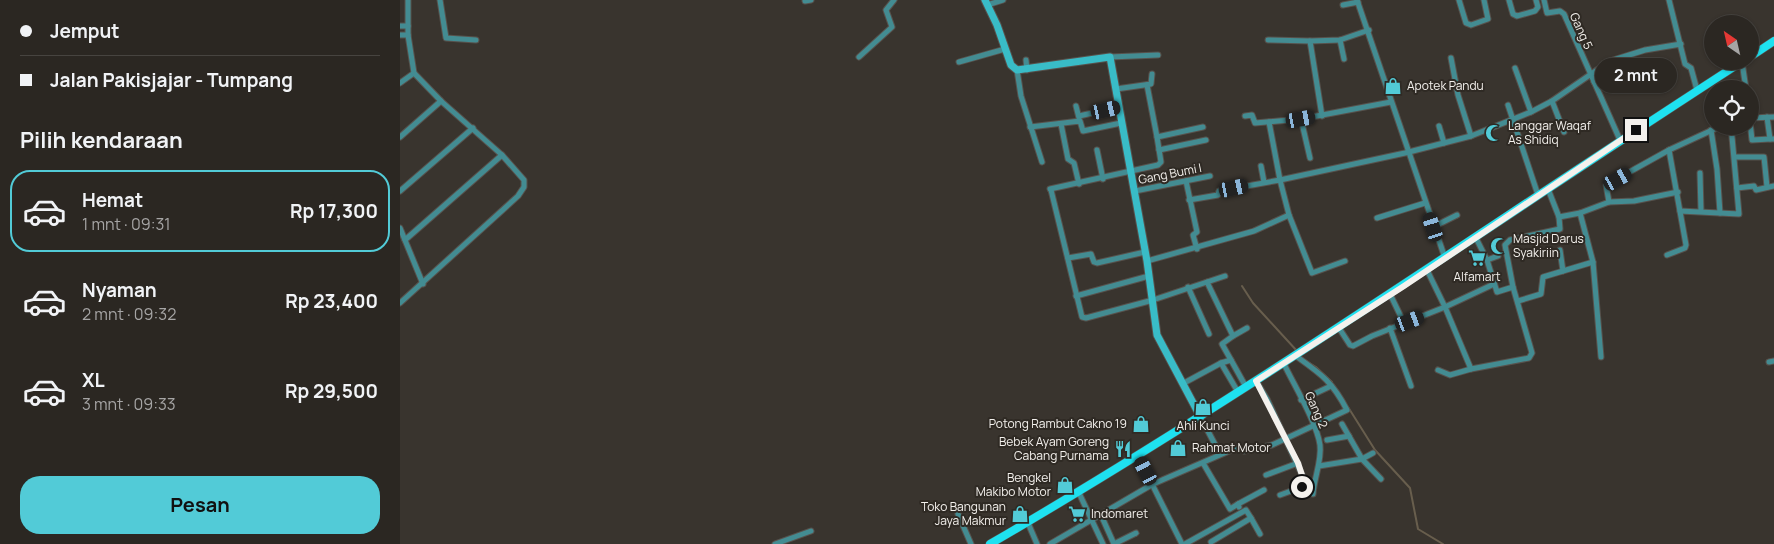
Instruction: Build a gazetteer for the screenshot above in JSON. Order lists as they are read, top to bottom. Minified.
{"streets":{"street":["Gang 5","Gang Bumi I","Gang 2"]},"places":{"shop":["Apotek Pandu","Ahli Kunci","Potong Rambut Cakno 19","Rahmat Motor","Bengkel Makibo Motor","Toko Bangunan Jaya Makmur"],"mosque":["Langgar Waqaf As Shidiq","Masjid Darus Syakiriin"],"supermarket":["Alfamart","Indomaret"],"restaurant":["Bebek Ayam Goreng Cabang Purnama"]},"north":"top left","page":{"banner":["Jemput","Jalan Pakisjajar - Tumpang"],"bubble":"2 mnt","heading":"Pilih kendaraan","list":[{"name":"Hemat","note":"1 mnt · 09:31","value":"Rp 17,300"},{"name":"Nyaman","note":"2 mnt · 09:32","value":"Rp 23,400"},{"name":"XL","note":"3 mnt · 09:33","value":"Rp 29,500"}],"buttons":"Pesan"}}
